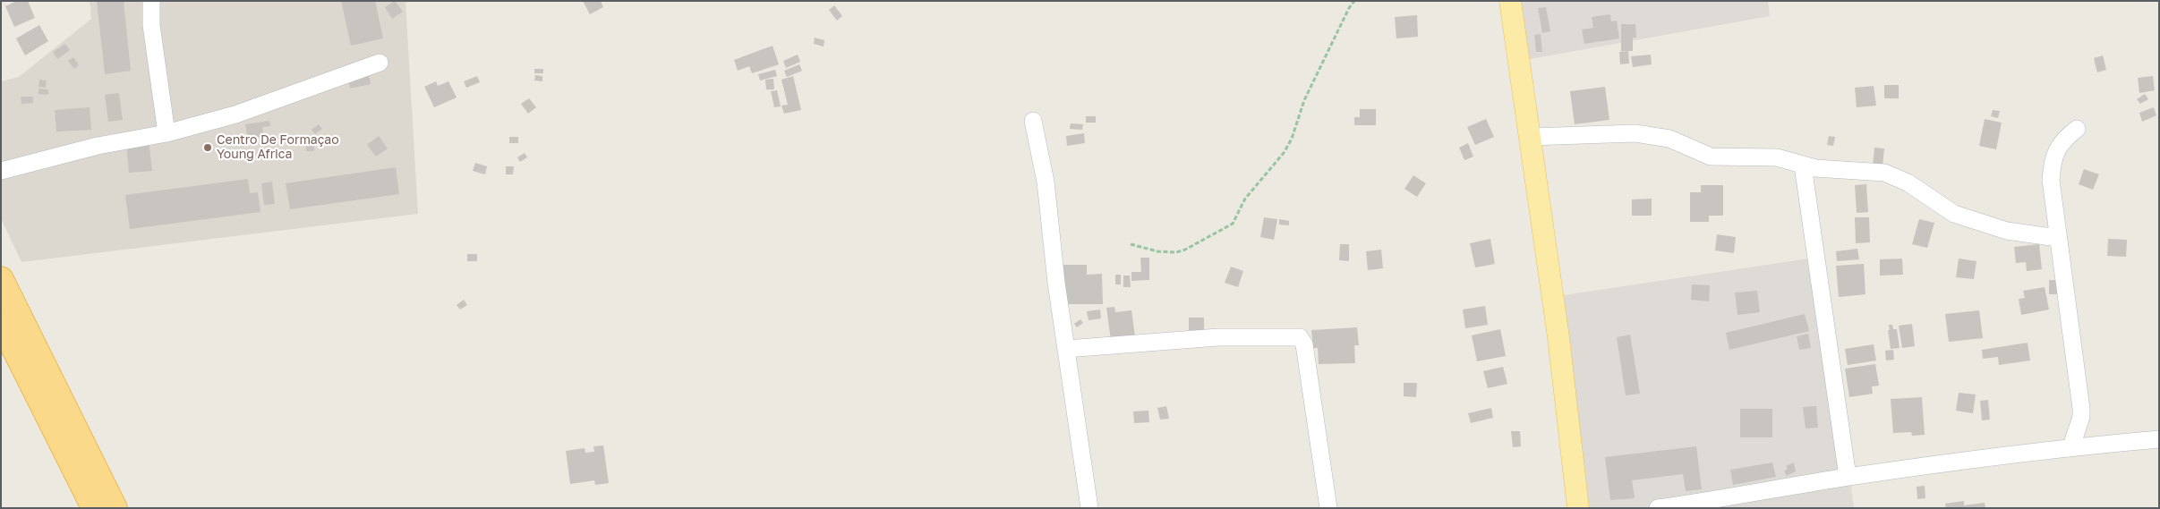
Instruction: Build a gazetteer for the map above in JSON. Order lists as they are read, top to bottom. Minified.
{"places":["Centro De Formaçao Young Africa"]}
